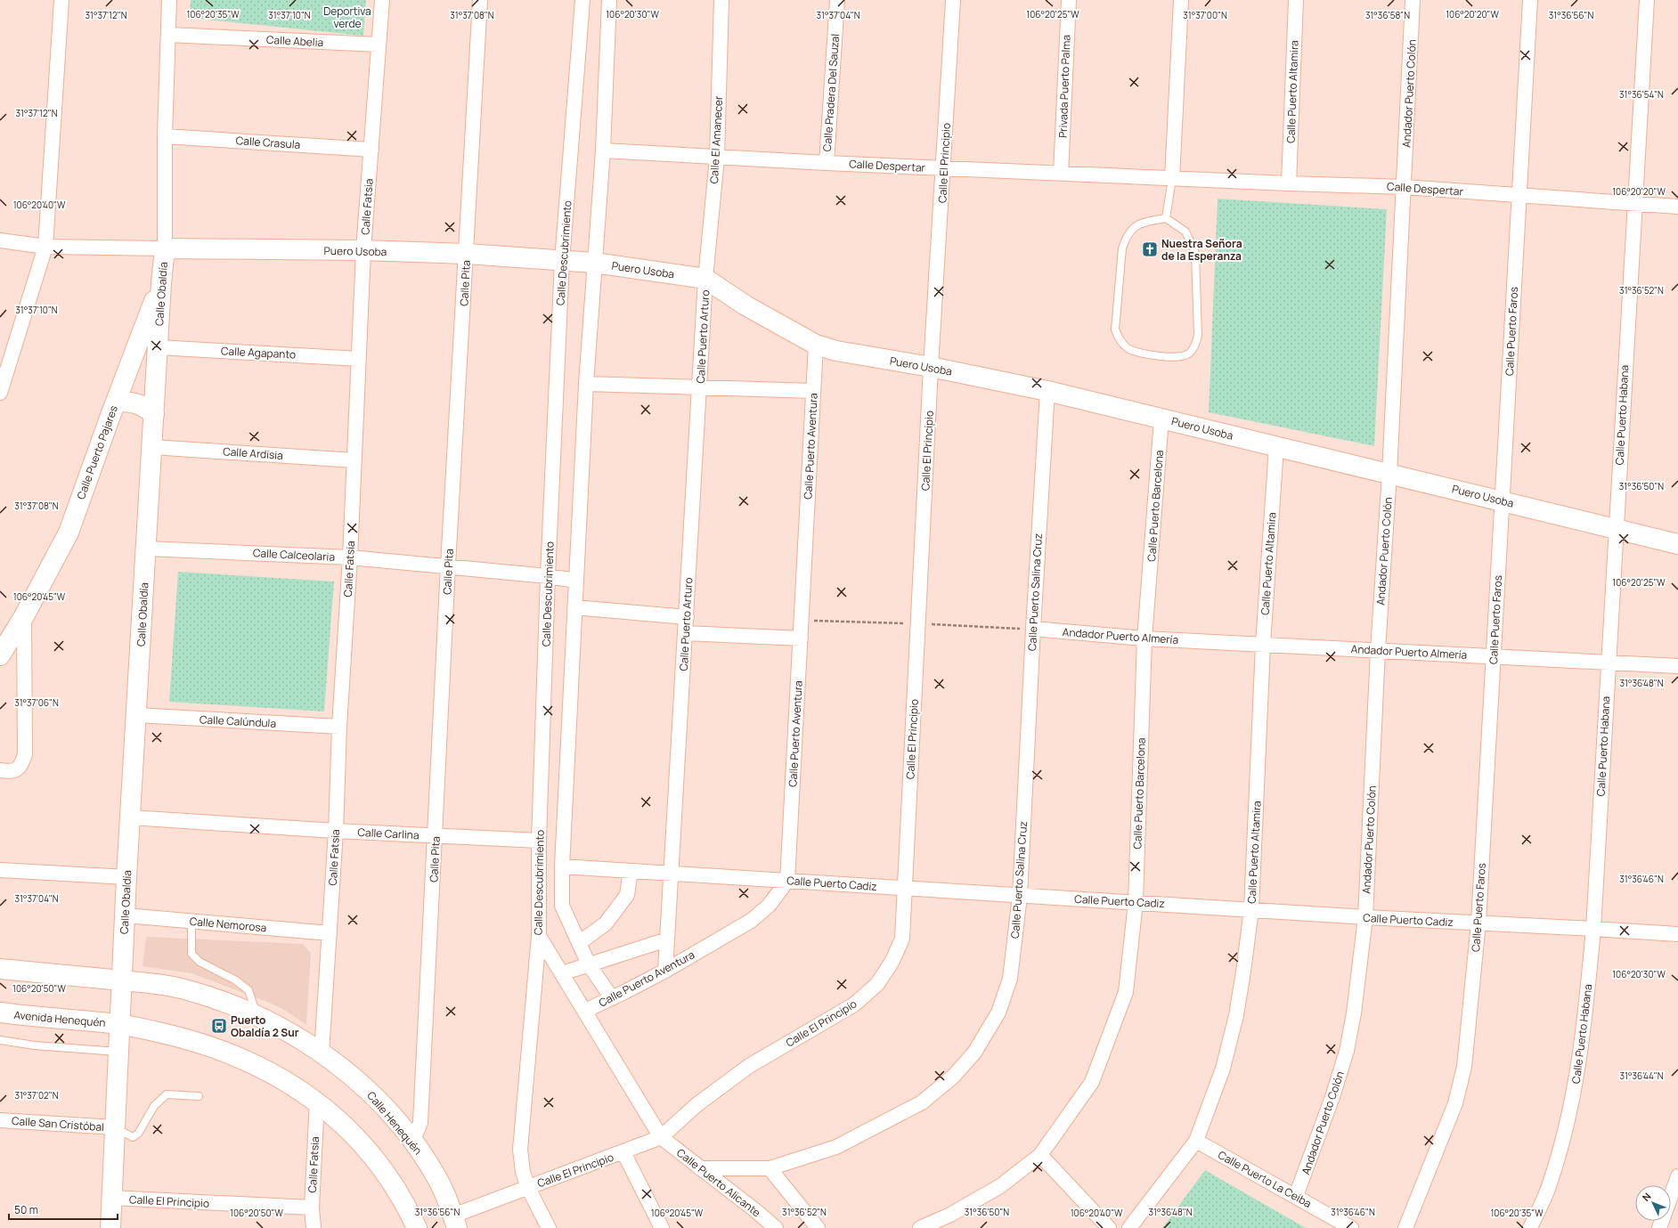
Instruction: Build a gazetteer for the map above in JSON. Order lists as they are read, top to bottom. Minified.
{"streets":{"street":["Calle Abelia","Privada Puerto Palma","Calle Puerto Altamira","Calle Pradera Del Sauzal","Andador Puerto Colón","Calle El Amanecer","Calle Crasula","Calle El Principio","Calle Despertar","Calle Fatsia","Puero Usoba","Calle Descubrimiento","Calle Pita","Calle Obaldía","Calle Puerto Faros","Calle Puerto Arturo","Calle Agapanto","Calle Puerto Habana","Calle Puerto Aventura","Calle Puerto Pajares","Calle Ardisia","Calle Puerto Barcelona","Calle Calceolaria","Calle Puerto Salina Cruz","Andador Puerto Almería","Calle Calúndula","Calle Carlina","Calle Puerto Cadiz","Calle Nemorosa","Avenida Henequén","Calle Henequén","Calle San Cristóbal","Calle Puerto La Ceiba","Calle Puerto Alicante"]},"crossings":[["Calle Abelia","Calle Fatsia"],["Calle Abelia","Calle Obaldía"],["Privada Puerto Palma","Calle Despertar"],["Calle Puerto Altamira","Calle Despertar"],["Calle Puerto Altamira","Puero Usoba"],["Calle Puerto Altamira","Andador Puerto Almería"],["Calle Puerto Altamira","Calle Puerto Cadiz"],["Calle Puerto Altamira","Calle Puerto La Ceiba"],["Calle Pradera Del Sauzal","Calle Despertar"],["Andador Puerto Colón","Calle Despertar"],["Andador Puerto Colón","Puero Usoba"],["Andador Puerto Colón","Andador Puerto Almería"],["Andador Puerto Colón","Calle Puerto Cadiz"],["Andador Puerto Colón","Calle Puerto La Ceiba"],["Calle El Amanecer","Calle Despertar"],["Calle El Amanecer","Puero Usoba"],["Calle El Amanecer","Calle Puerto Arturo"],["Calle Crasula","Calle Fatsia"],["Calle Crasula","Calle Obaldía"],["Calle El Principio","Calle Despertar"],["Calle El Principio","Calle Fatsia"],["Calle El Principio","Puero Usoba"],["Calle El Principio","Calle Descubrimiento"],["Calle El Principio","Calle Obaldía"],["Calle El Principio","Calle Puerto Cadiz"],["Calle El Principio","Calle Henequén"],["Calle El Principio","Calle Puerto Alicante"],["Calle Despertar","Calle Puerto Faros"],["Calle Despertar","Calle Puerto Habana"],["Calle Fatsia","Puero Usoba"],["Calle Fatsia","Calle Agapanto"],["Calle Fatsia","Calle Ardisia"],["Calle Fatsia","Calle Calceolaria"],["Calle Fatsia","Calle Calúndula"],["Calle Fatsia","Calle Carlina"],["Calle Fatsia","Calle Nemorosa"],["Calle Fatsia","Calle Henequén"],["Puero Usoba","Calle Descubrimiento"],["Puero Usoba","Calle Pita"],["Puero Usoba","Calle Obaldía"],["Puero Usoba","Calle Puerto Faros"],["Puero Usoba","Calle Puerto Arturo"],["Puero Usoba","Calle Puerto Habana"],["Puero Usoba","Calle Puerto Aventura"],["Puero Usoba","Calle Puerto Barcelona"],["Puero Usoba","Calle Puerto Salina Cruz"],["Calle Descubrimiento","Calle Calceolaria"],["Calle Descubrimiento","Calle Carlina"],["Calle Pita","Calle Calceolaria"],["Calle Pita","Calle Carlina"],["Calle Pita","Calle Henequén"],["Calle Obaldía","Calle Agapanto"],["Calle Obaldía","Calle Puerto Pajares"],["Calle Obaldía","Calle Ardisia"],["Calle Obaldía","Calle Calceolaria"],["Calle Obaldía","Calle Calúndula"],["Calle Obaldía","Calle Carlina"],["Calle Obaldía","Calle Nemorosa"],["Calle Obaldía","Avenida Henequén"],["Calle Obaldía","Calle Henequén"],["Calle Obaldía","Calle San Cristóbal"],["Calle Puerto Faros","Andador Puerto Almería"],["Calle Puerto Faros","Calle Puerto Cadiz"],["Calle Puerto Arturo","Calle Puerto Aventura"],["Calle Puerto Arturo","Calle Puerto Cadiz"],["Calle Puerto Habana","Andador Puerto Almería"],["Calle Puerto Habana","Calle Puerto Cadiz"],["Calle Puerto Aventura","Calle Puerto Cadiz"],["Calle Puerto Barcelona","Andador Puerto Almería"],["Calle Puerto Barcelona","Calle Puerto Cadiz"],["Calle Puerto Salina Cruz","Andador Puerto Almería"],["Calle Puerto Salina Cruz","Calle Puerto Cadiz"],["Calle Puerto Salina Cruz","Calle Puerto Alicante"]],"parks":["Deportiva verde"],"places":{"church":["Nuestra Señora de la Esperanza"],"bus stop":["Puerto Obaldía 2 Sur"]},"scale_bar":"50 m","north":"top left","coordinates":["106°20'35\"W","106°20'30\"W","106°20'25\"W","106°20'20\"W","31°37'12\"N","31°37'10\"N","31°37'08\"N","31°37'04\"N","31°37'00\"N","31°36'58\"N","31°36'56\"N","31°36'54\"N","106°20'40\"W","31°36'52\"N","31°36'50\"N","106°20'45\"W","31°36'48\"N","31°37'06\"N","31°36'46\"N","106°20'50\"W","31°36'44\"N","31°37'02\"N"]}
